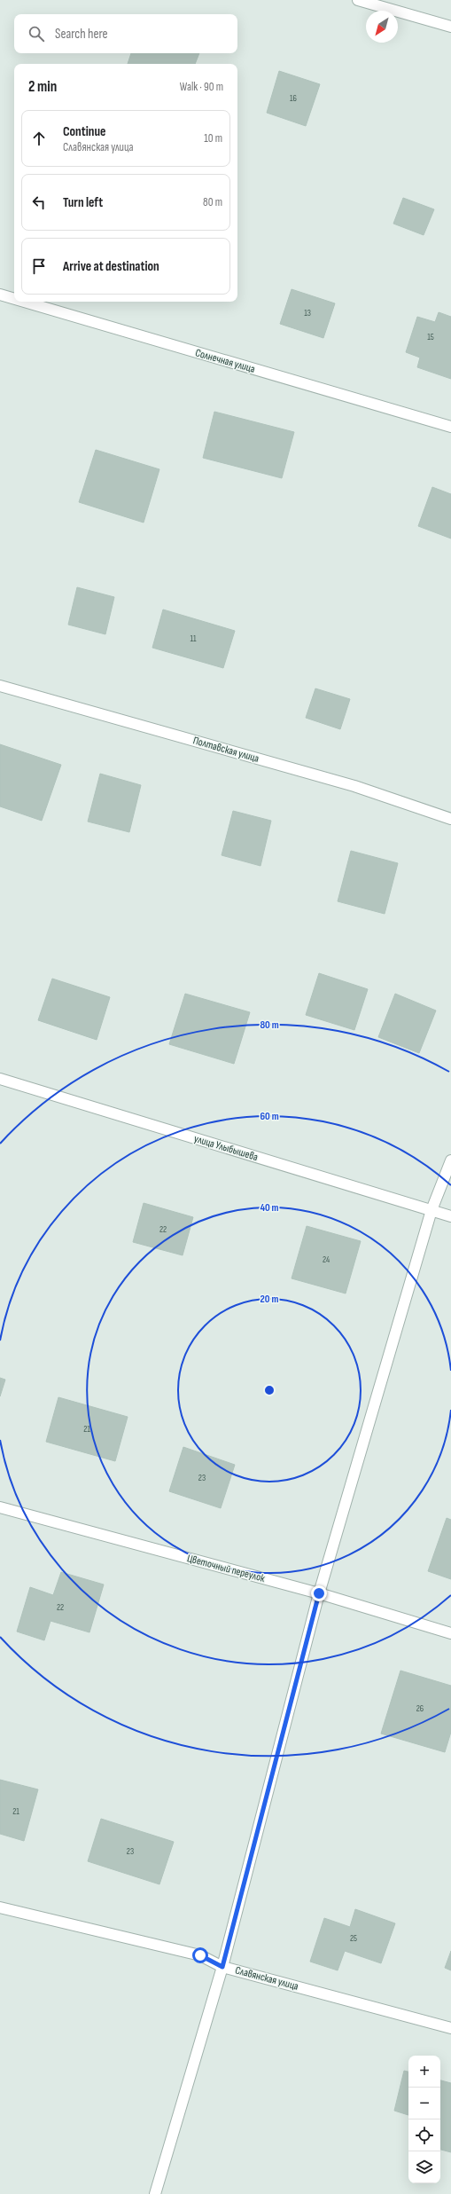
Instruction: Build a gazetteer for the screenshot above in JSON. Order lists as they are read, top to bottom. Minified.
{"streets":{"street":["Солнечная улица","Полтавская улица","улица Улыбышева","Цветочный переулок","Славянская улица"]},"house_numbers":["16","13","15","11","22","24","21","23","22","26","21","23","25"],"north":"bottom left","page":{"search":"Search here","heading":["2 min","Walk · 90 m"],"list":[["Continue","Славянская улица","10 m"],["Turn left","80 m"],"Arrive at destination"],"map_buttons":["+","−"]},"rings":["80 m","60 m","40 m","20 m"]}
